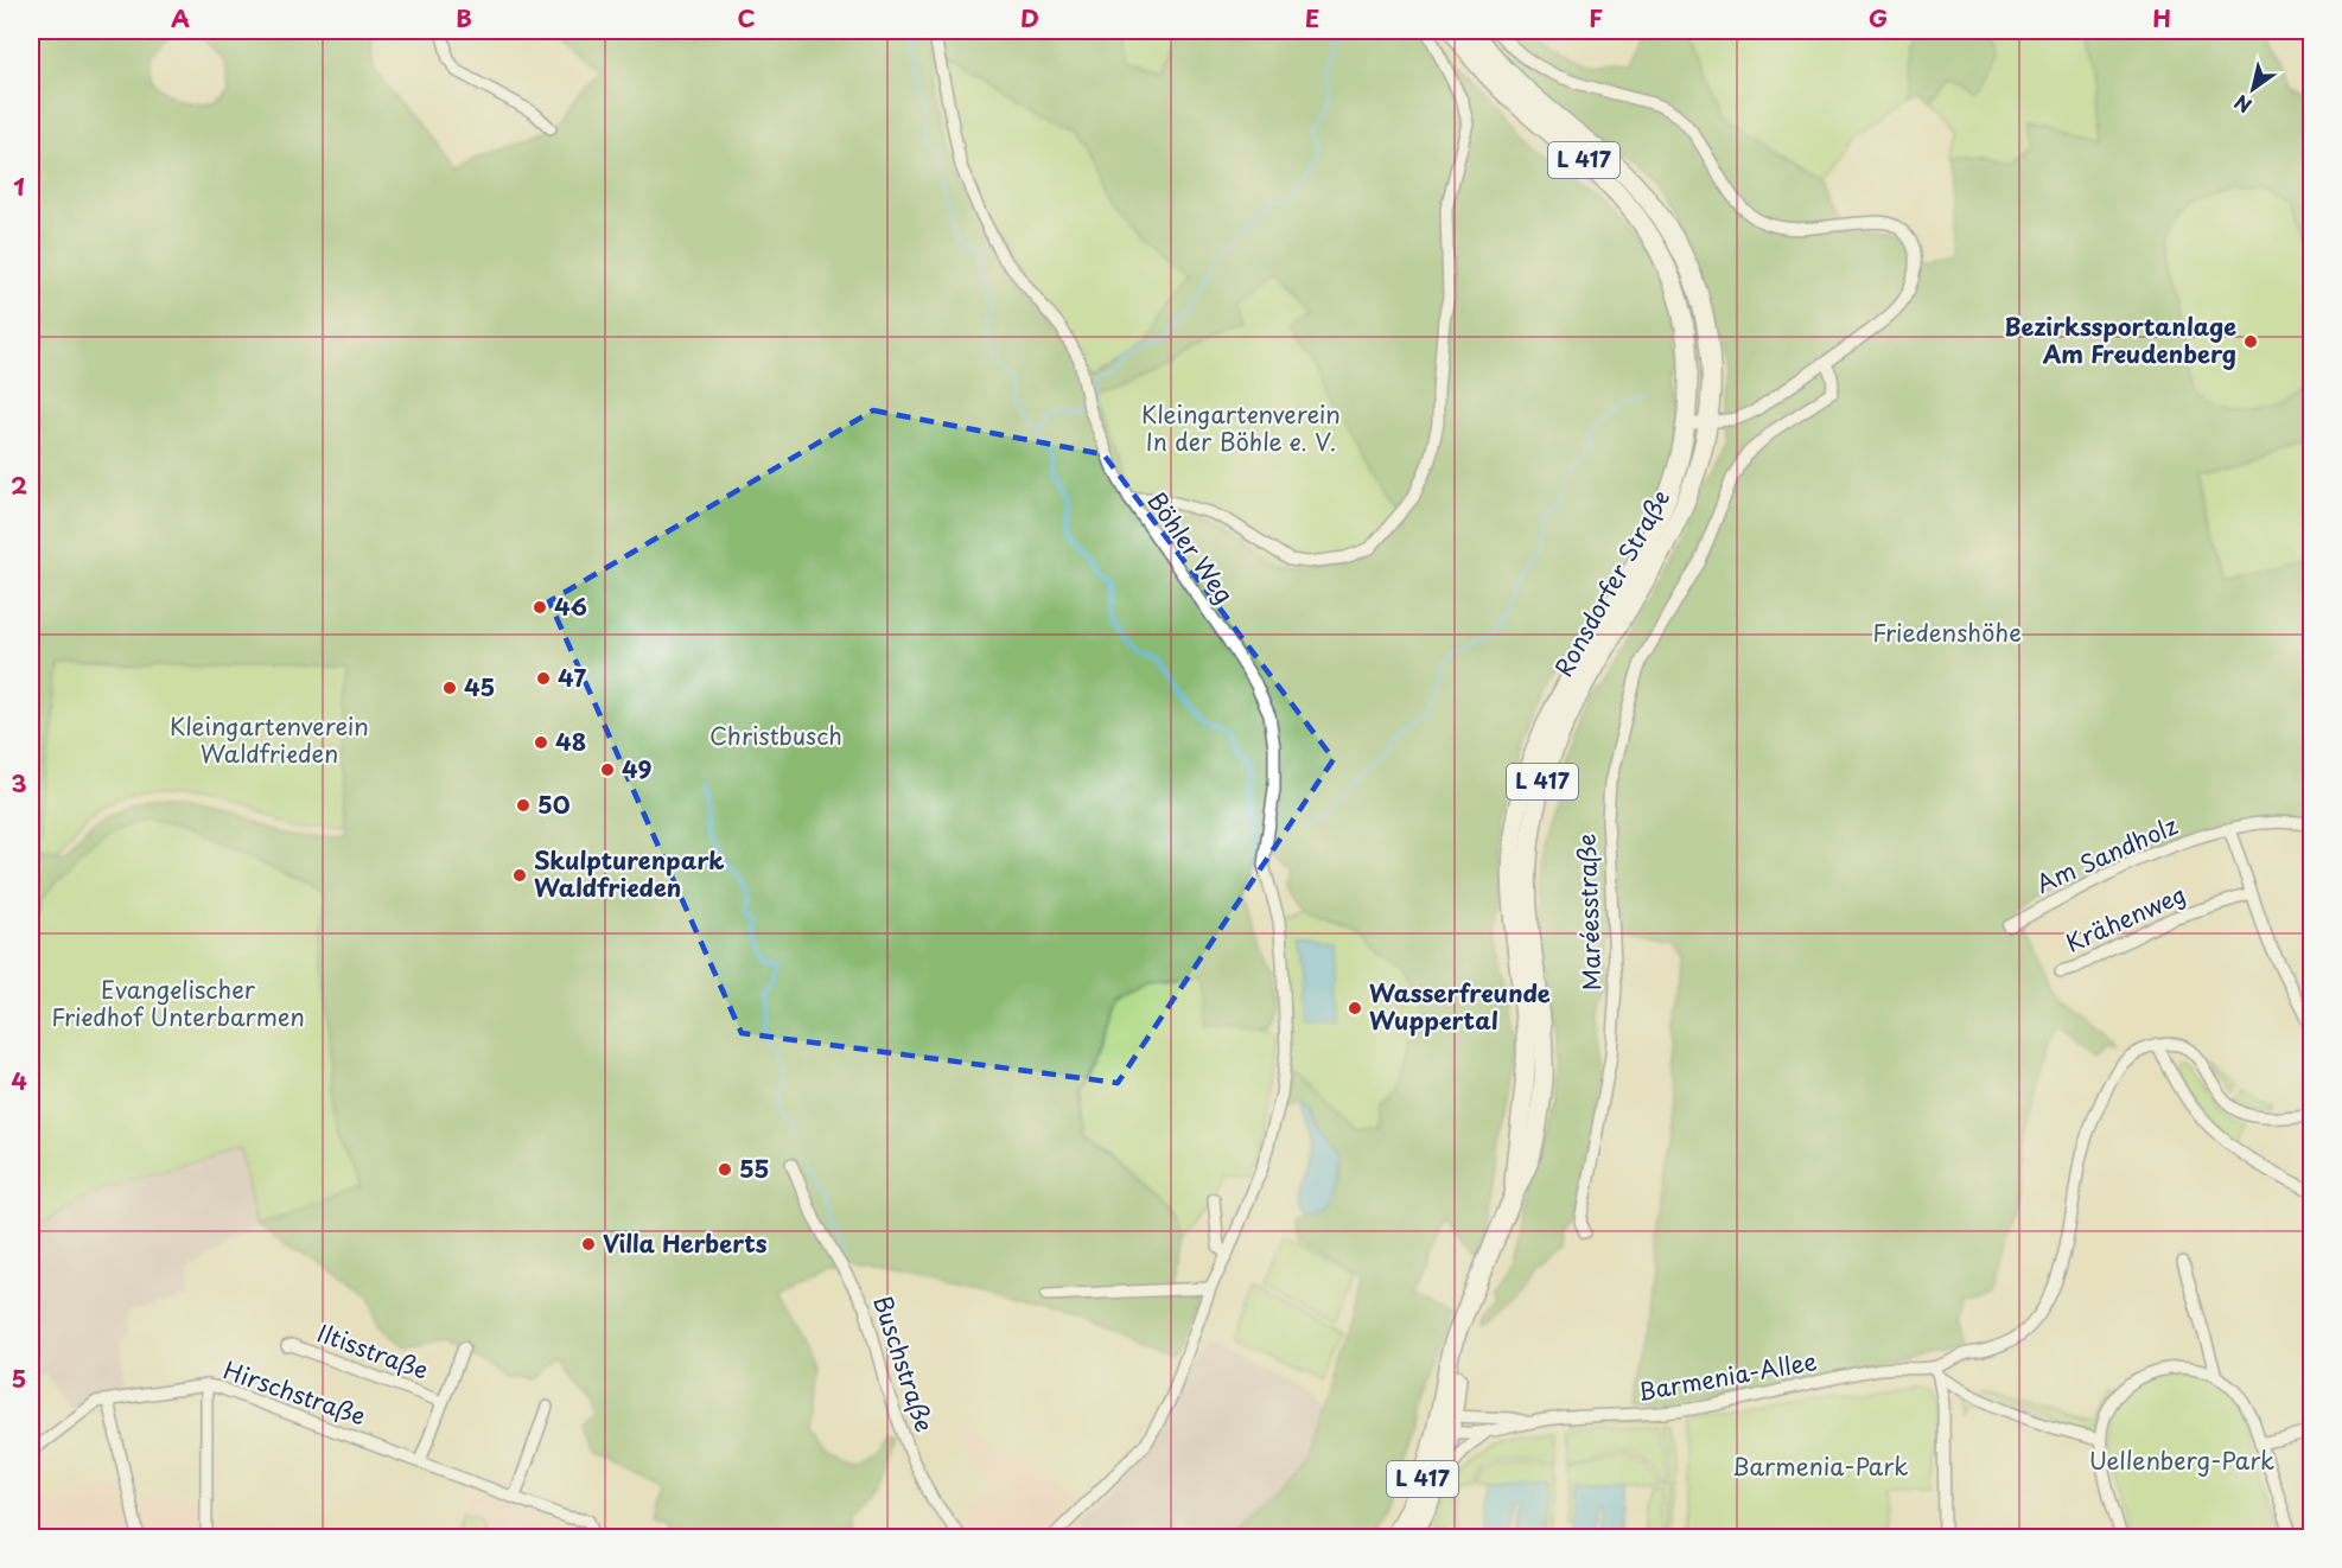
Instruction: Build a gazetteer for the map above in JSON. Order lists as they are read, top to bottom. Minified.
{"streets":{"main road":["L 417","Ronsdorfer Straße"],"street":["Böhler Weg","Am Sandholz","Maréesstraße","Krähenweg","Iltisstraße","Buschstraße","Barmenia-Allee","Hirschstraße"]},"crossings":[["Ronsdorfer Straße","Barmenia-Allee"]],"parks":["Kleingartenverein In der Böhle e. V.","Friedenshöhe","Kleingartenverein Waldfrieden","Christbusch","Evangelischer Friedhof Unterbarmen","Uellenberg-Park","Barmenia-Park"],"places":["Bezirkssportanlage Am Freudenberg","46","47","45","48","49","50","Skulpturenpark Waldfrieden","Wasserfreunde Wuppertal","55","Villa Herberts"],"north":"bottom left","grid":{"columns":["A","B","C","D","E","F","G","H"],"rows":["1","2","3","4","5"]}}
